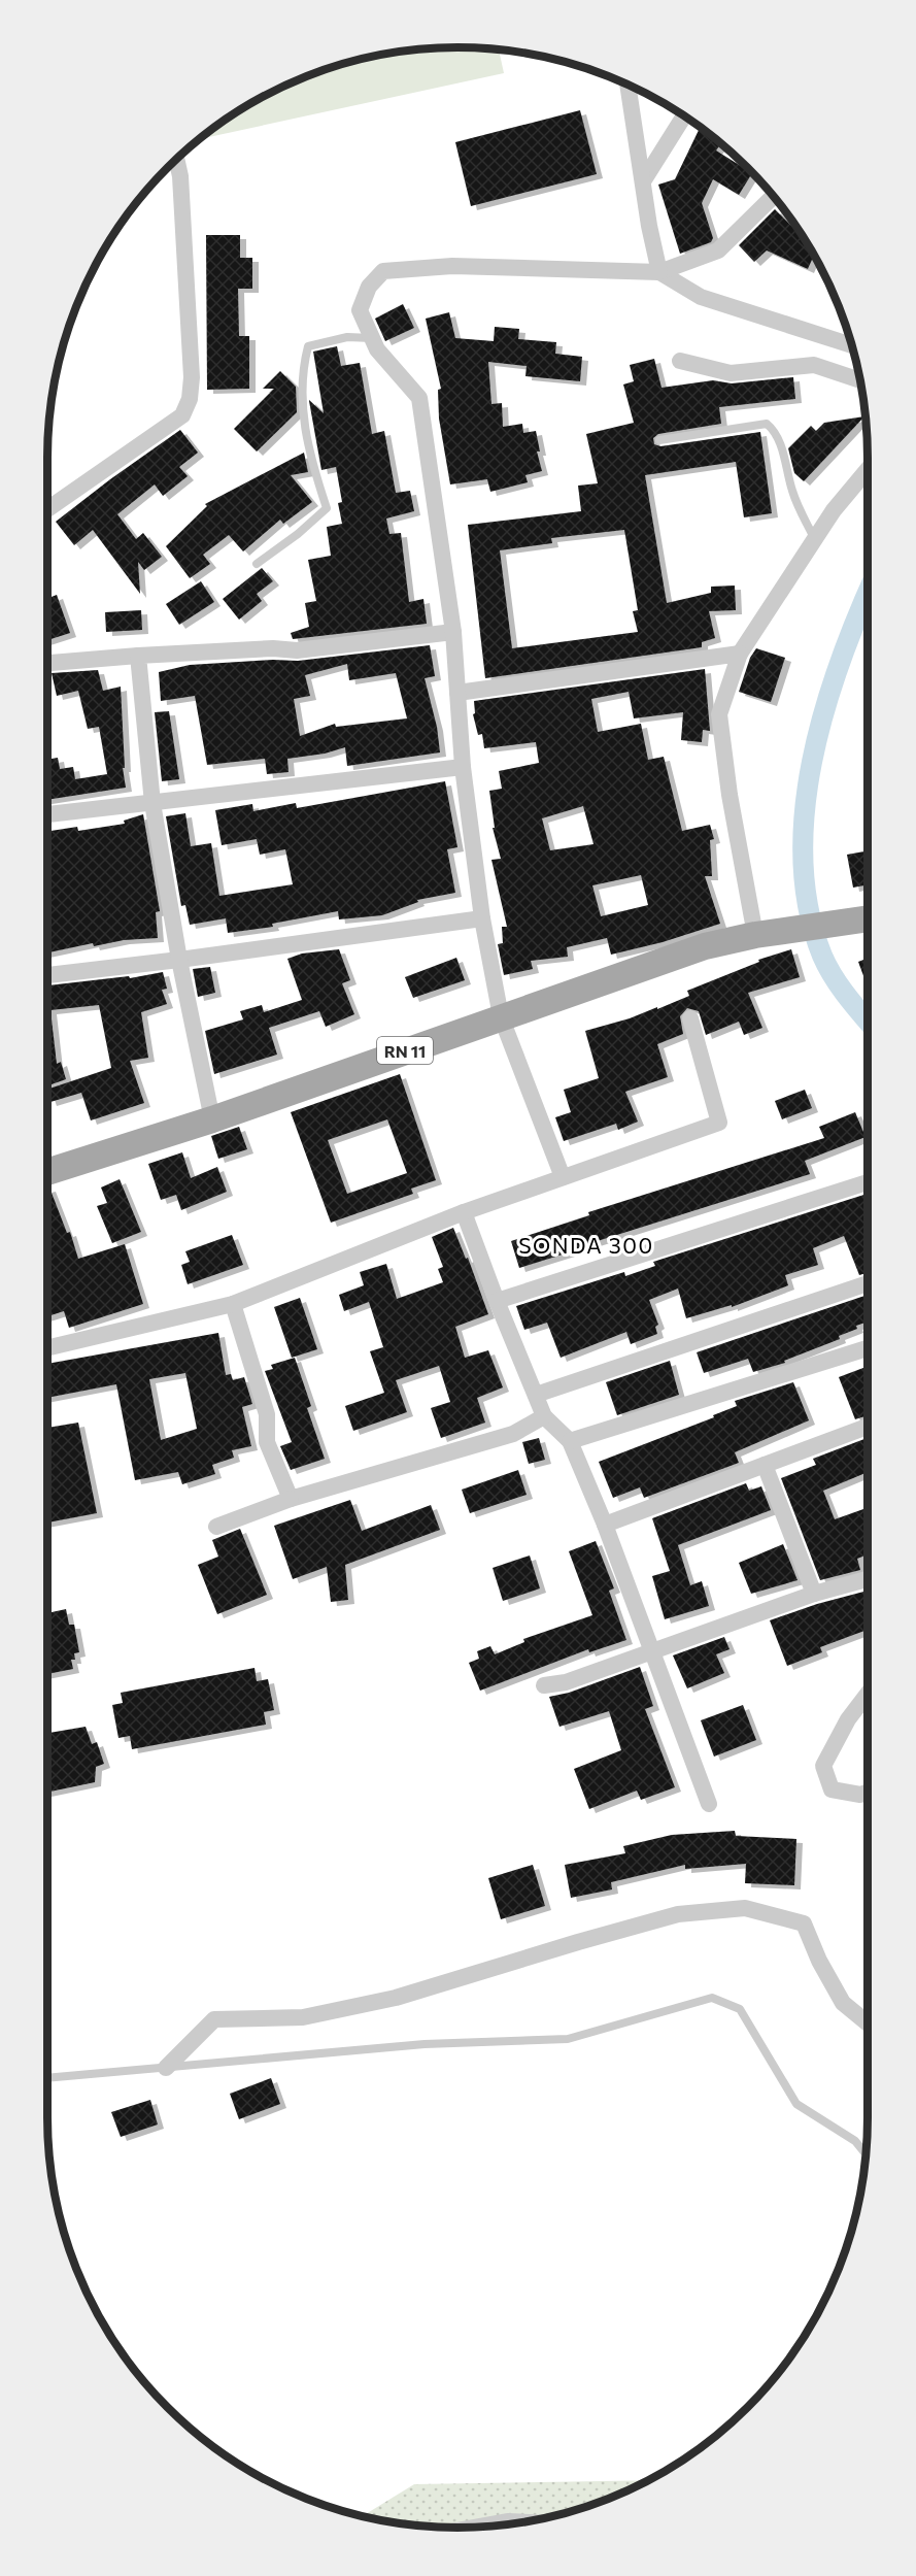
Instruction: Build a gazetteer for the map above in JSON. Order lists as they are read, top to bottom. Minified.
{"streets":{"main road":["RN 11"]},"districts":["SONDA 300"]}
